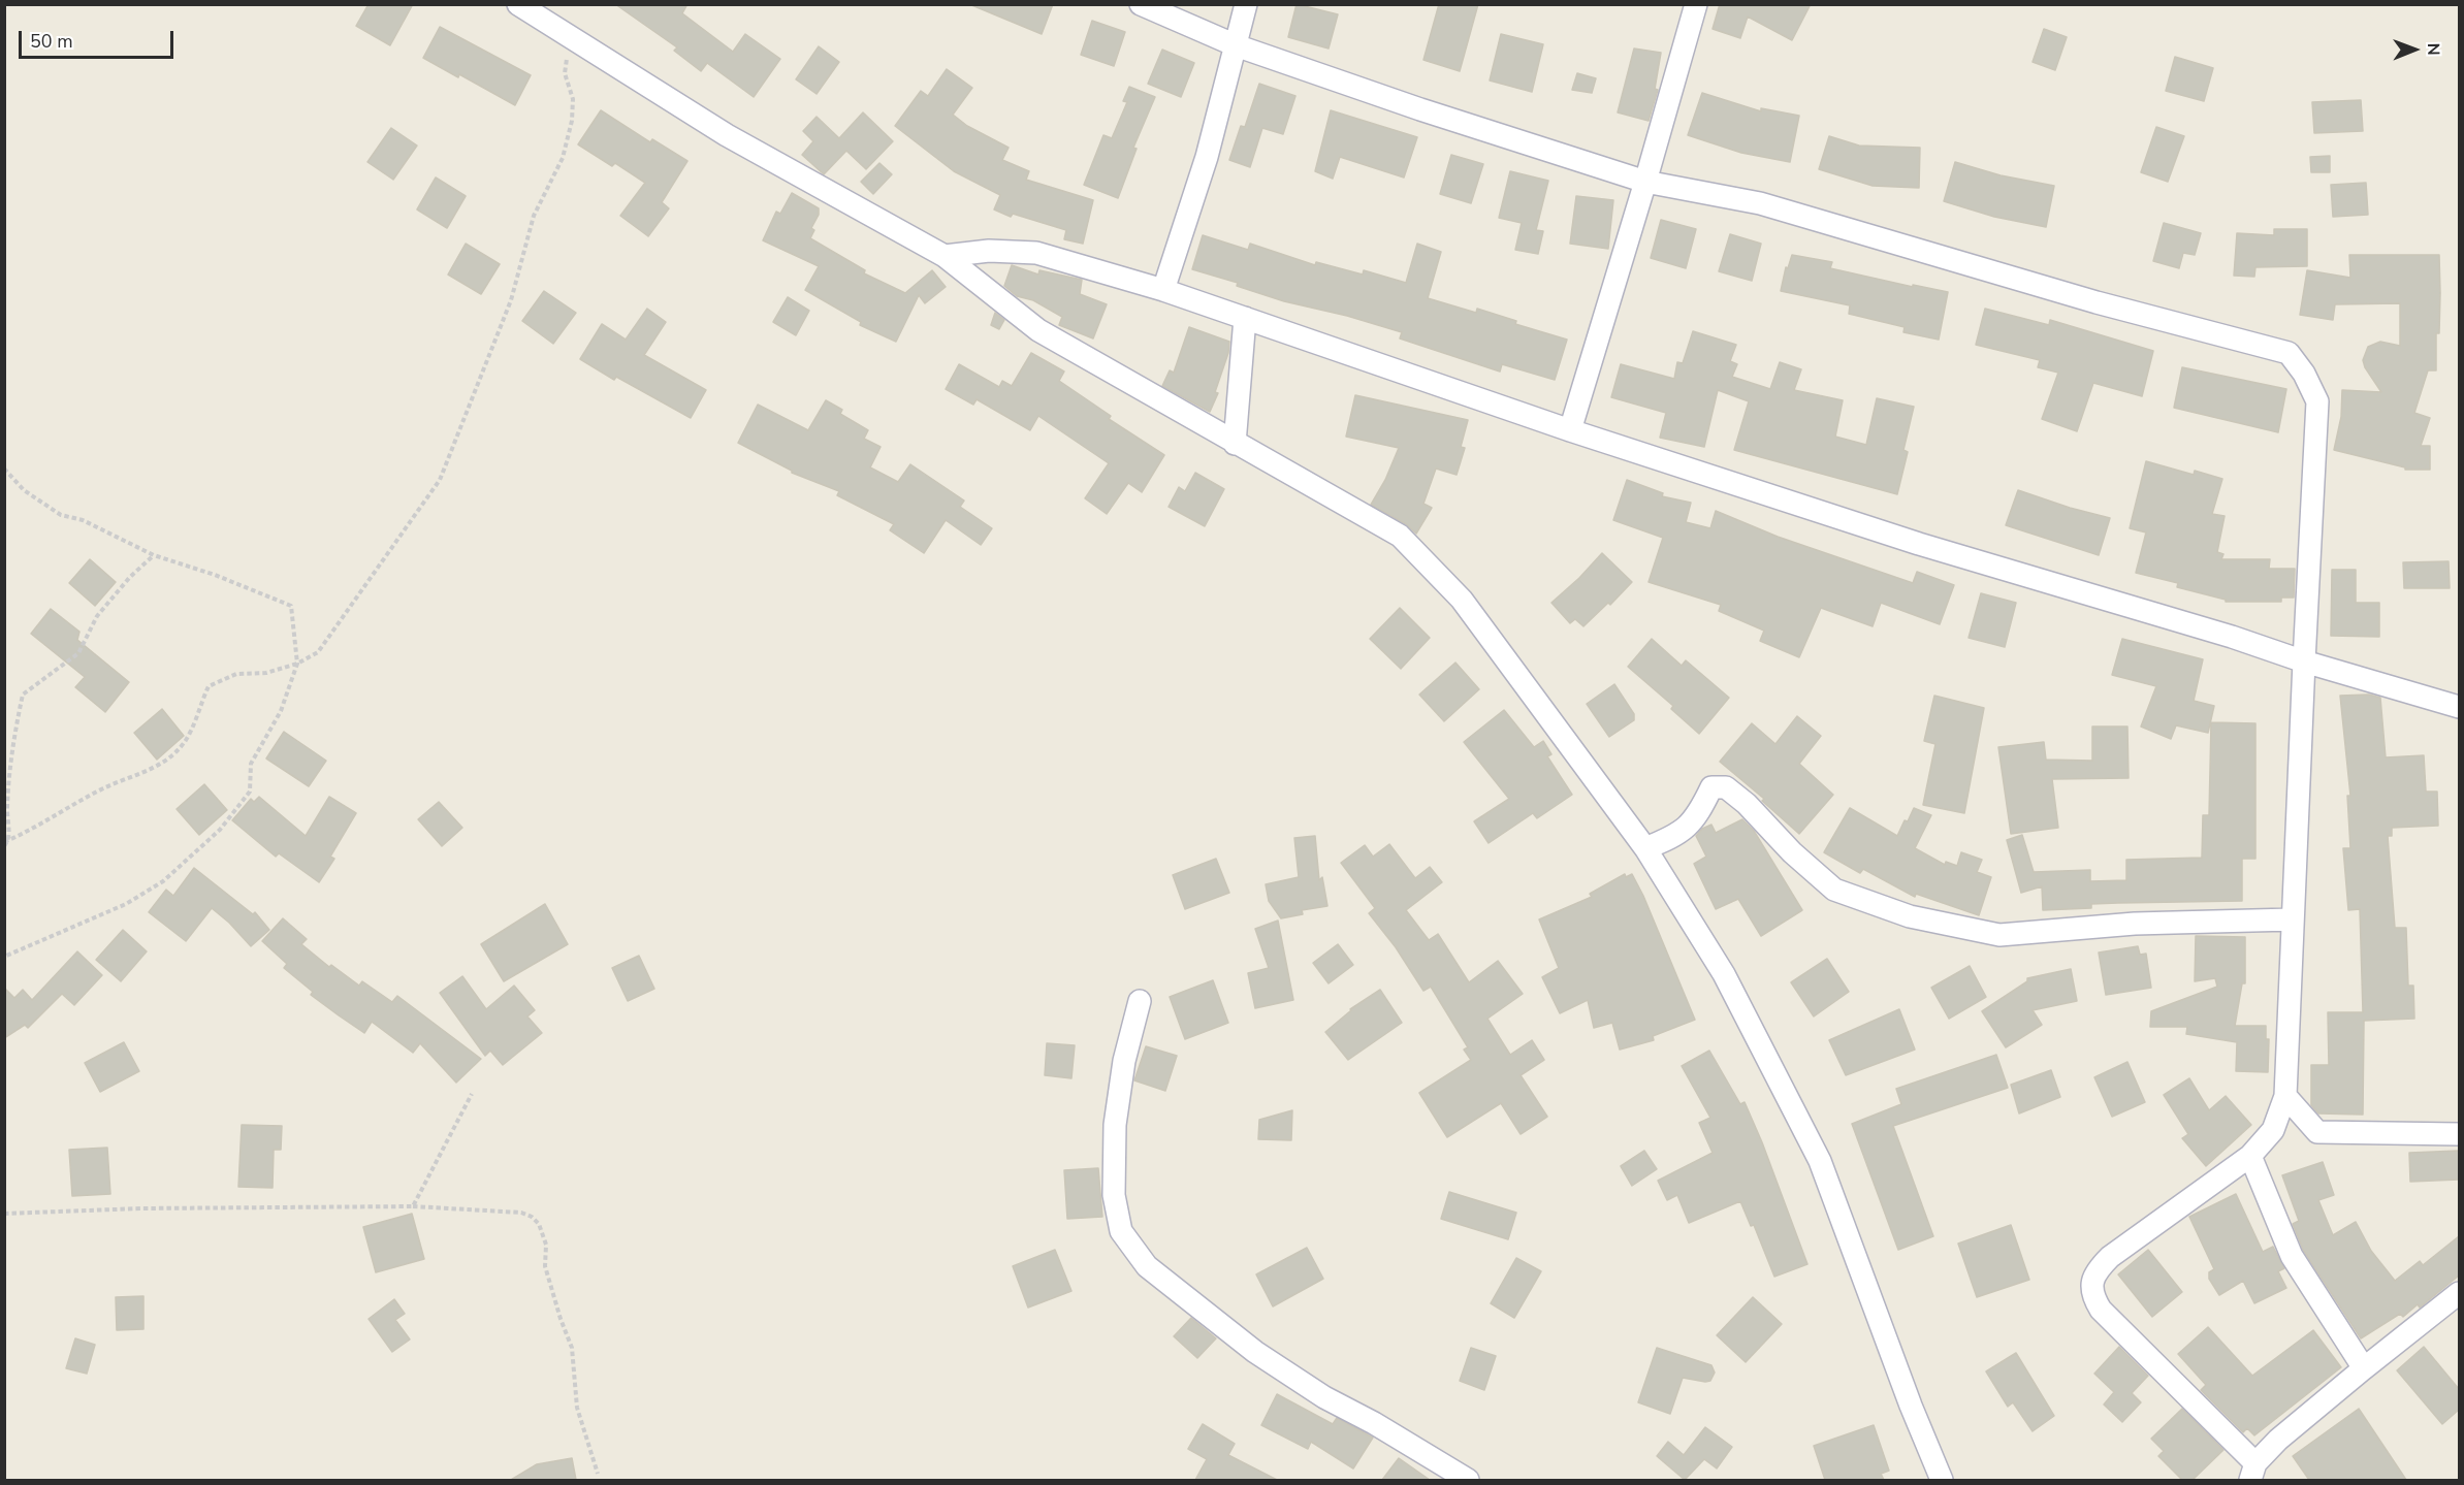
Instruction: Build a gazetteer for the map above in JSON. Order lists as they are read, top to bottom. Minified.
{"scale_bar":"50 m","north":"right"}
